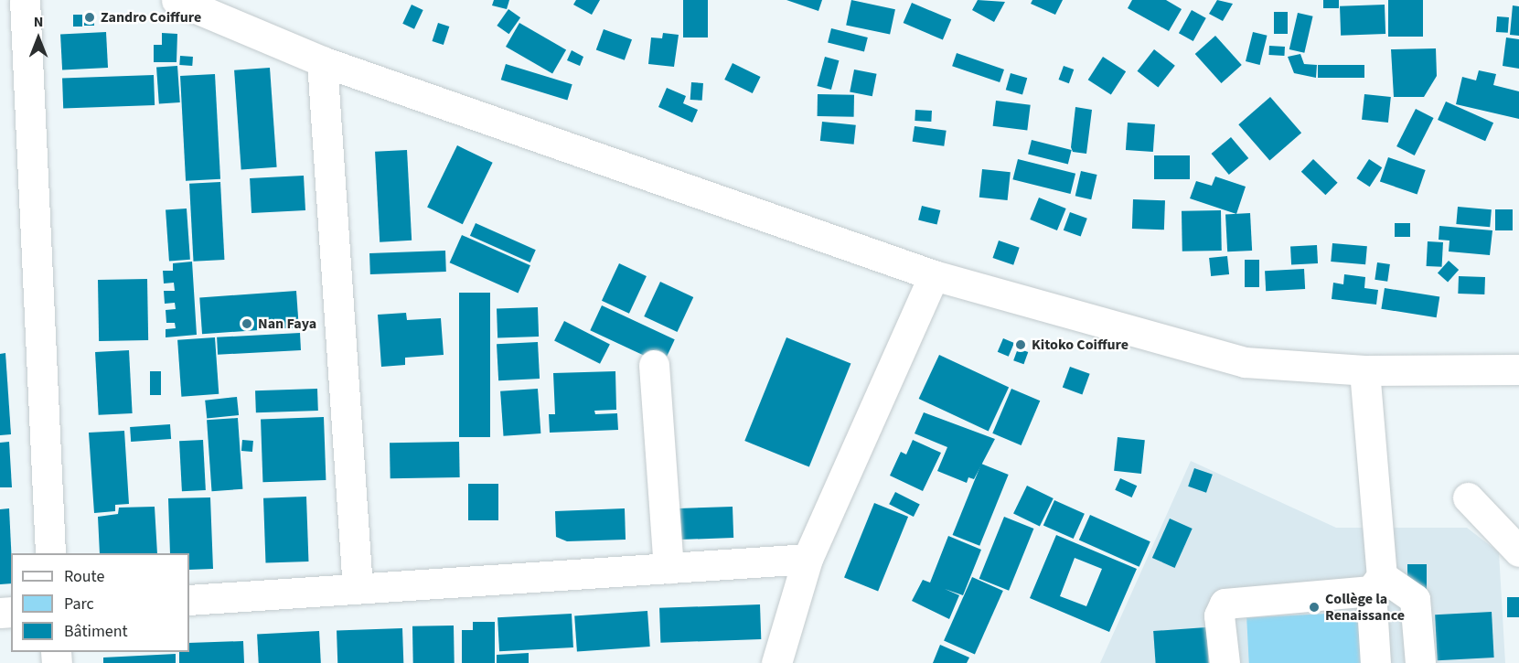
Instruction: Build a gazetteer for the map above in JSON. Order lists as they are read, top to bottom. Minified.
{"places":["Zandro Coiffure","Nan Faya","Kitoko Coiffure","Collège la Renaissance"],"legend":["Route","Parc","Bâtiment"],"north":"top"}
